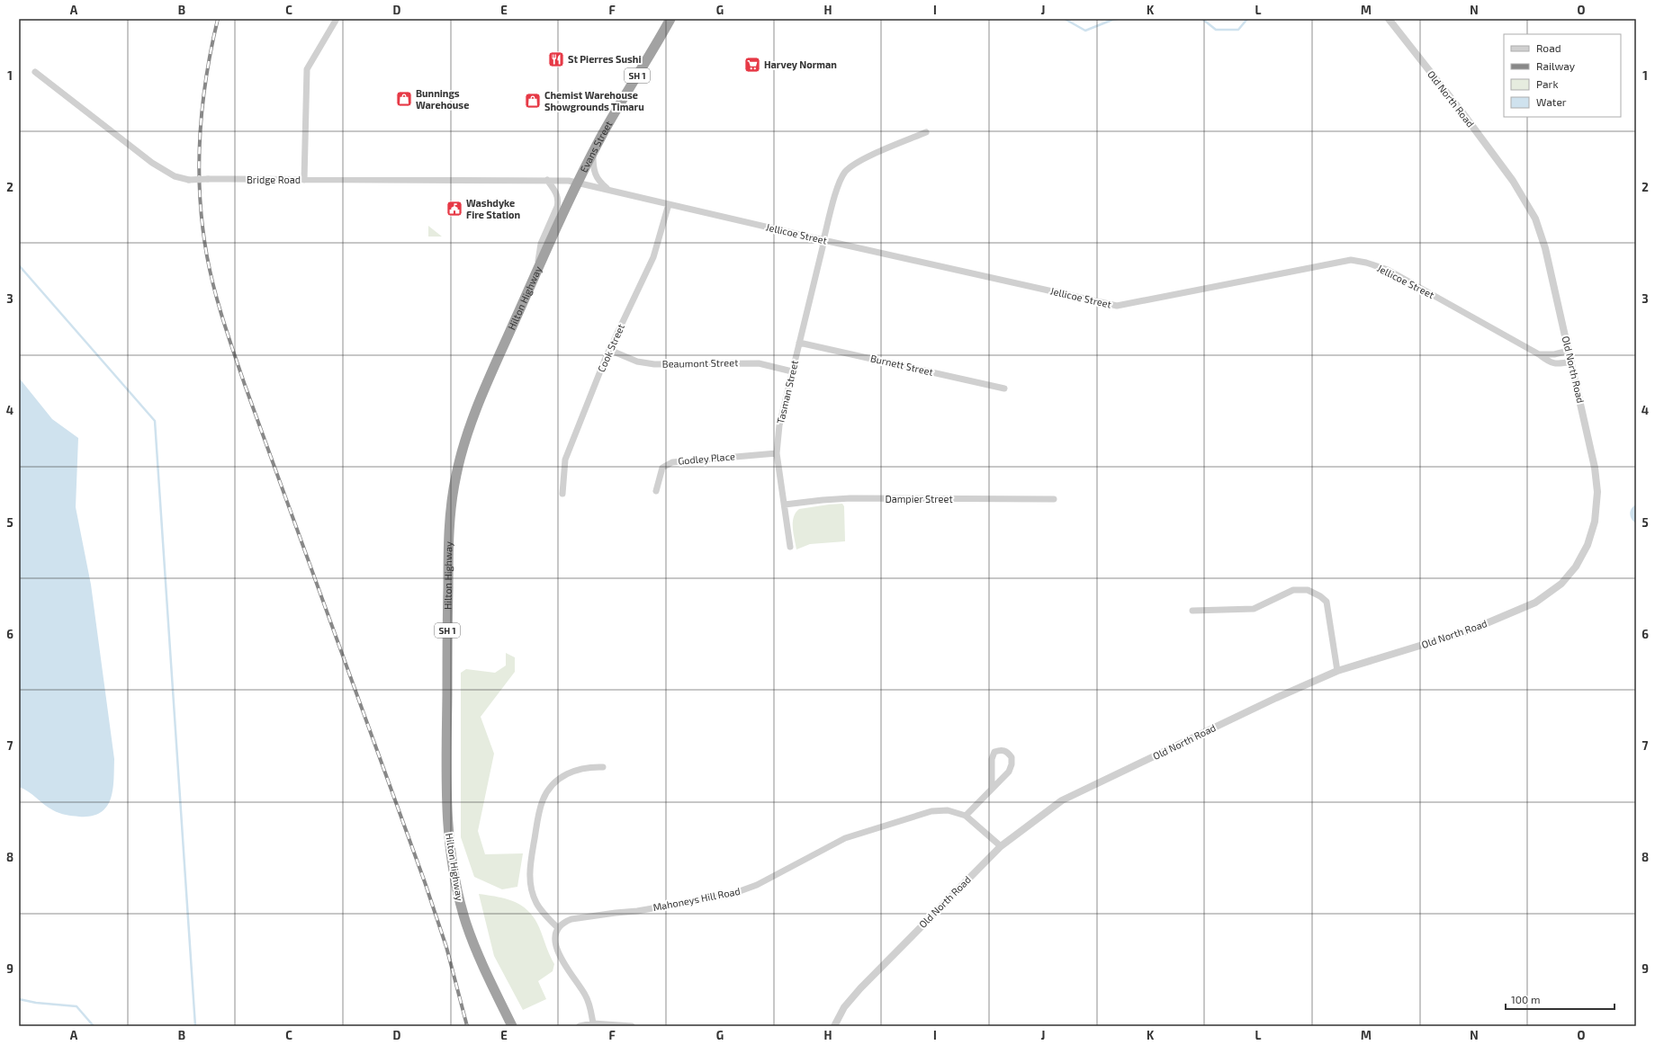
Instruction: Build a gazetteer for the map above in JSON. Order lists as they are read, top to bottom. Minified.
{"streets":{"highway":["SH 1","Evans Street","Hilton Highway"],"street":["Old North Road","Bridge Road","Jellicoe Street","Cook Street","Beaumont Street","Burnett Street","Tasman Street","Godley Place","Dampier Street","Mahoneys Hill Road"]},"crossings":[["Old North Road","Jellicoe Street"],["Old North Road","Mahoneys Hill Road"],["Evans Street","Bridge Road"],["Evans Street","Jellicoe Street"],["Evans Street","Hilton Highway"],["Bridge Road","Jellicoe Street"],["Bridge Road","Hilton Highway"],["Jellicoe Street","Hilton Highway"],["Jellicoe Street","Cook Street"],["Jellicoe Street","Tasman Street"],["Cook Street","Beaumont Street"],["Beaumont Street","Tasman Street"],["Burnett Street","Tasman Street"],["Tasman Street","Godley Place"],["Tasman Street","Dampier Street"]],"places":{"restaurant":["St Pierres Sushi"],"supermarket":["Harvey Norman"],"shop":["Bunnings Warehouse","Chemist Warehouse Showgrounds Timaru"],"public building":["Washdyke Fire Station"]},"legend":["Road","Railway","Park","Water"],"scale_bar":"100 m","grid":{"columns":["A","B","C","D","E","F","G","H","I","J","K","L","M","N","O"],"rows":["1","2","3","4","5","6","7","8","9"]}}
